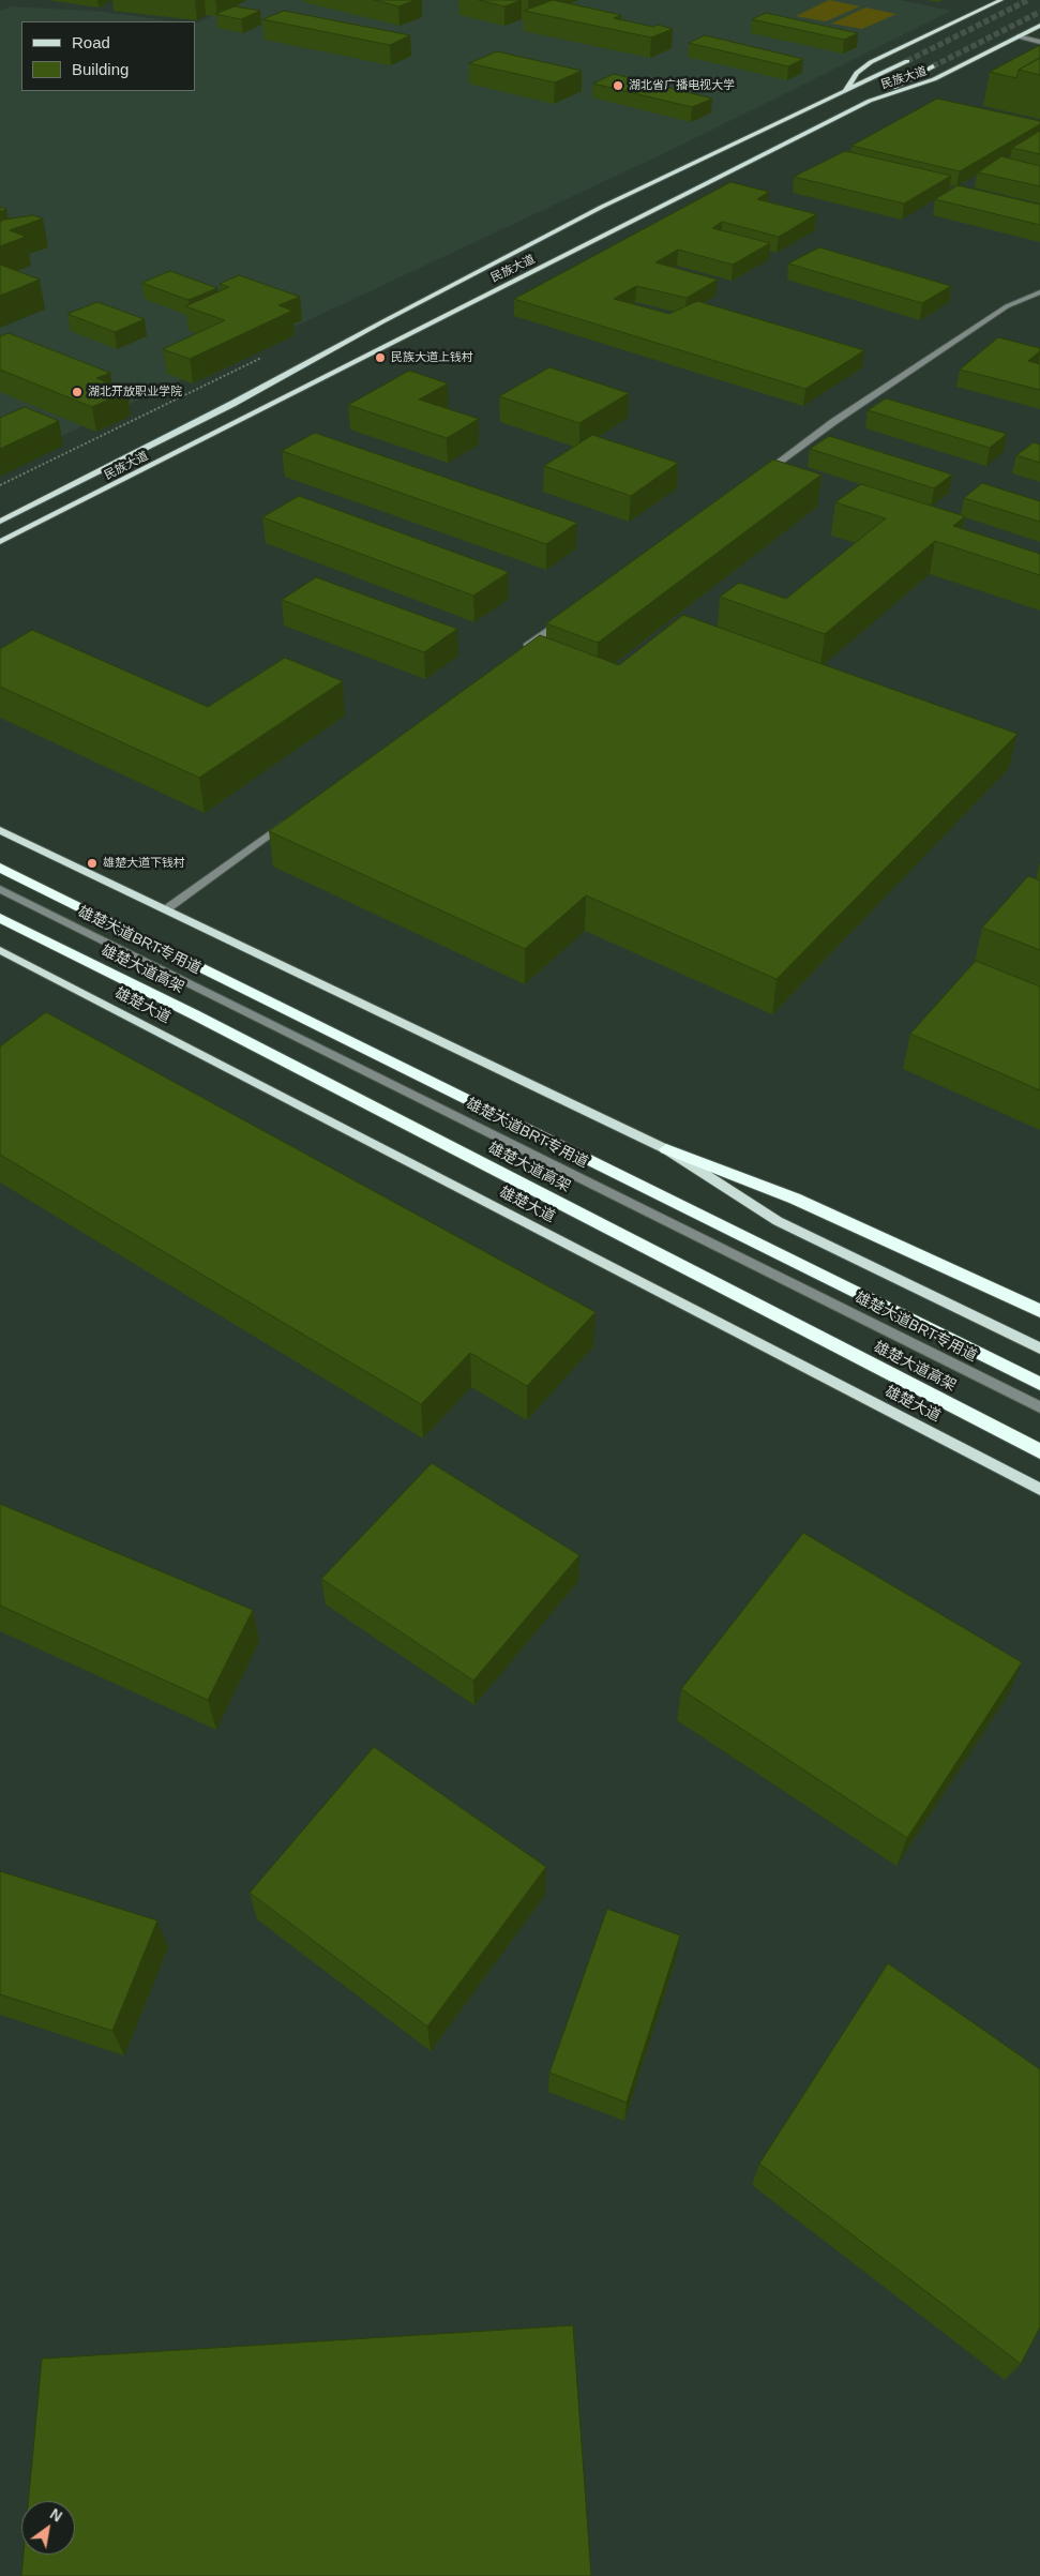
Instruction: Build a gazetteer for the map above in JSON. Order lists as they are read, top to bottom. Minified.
{"streets":{"highway":["雄楚大道高架"],"main road":["民族大道","雄楚大道"],"street":["雄楚大道BRT专用道"]},"places":["湖北省广播电视大学","民族大道上钱村","湖北开放职业学院","雄楚大道下钱村"],"legend":["Road","Building"],"north":"top right"}
